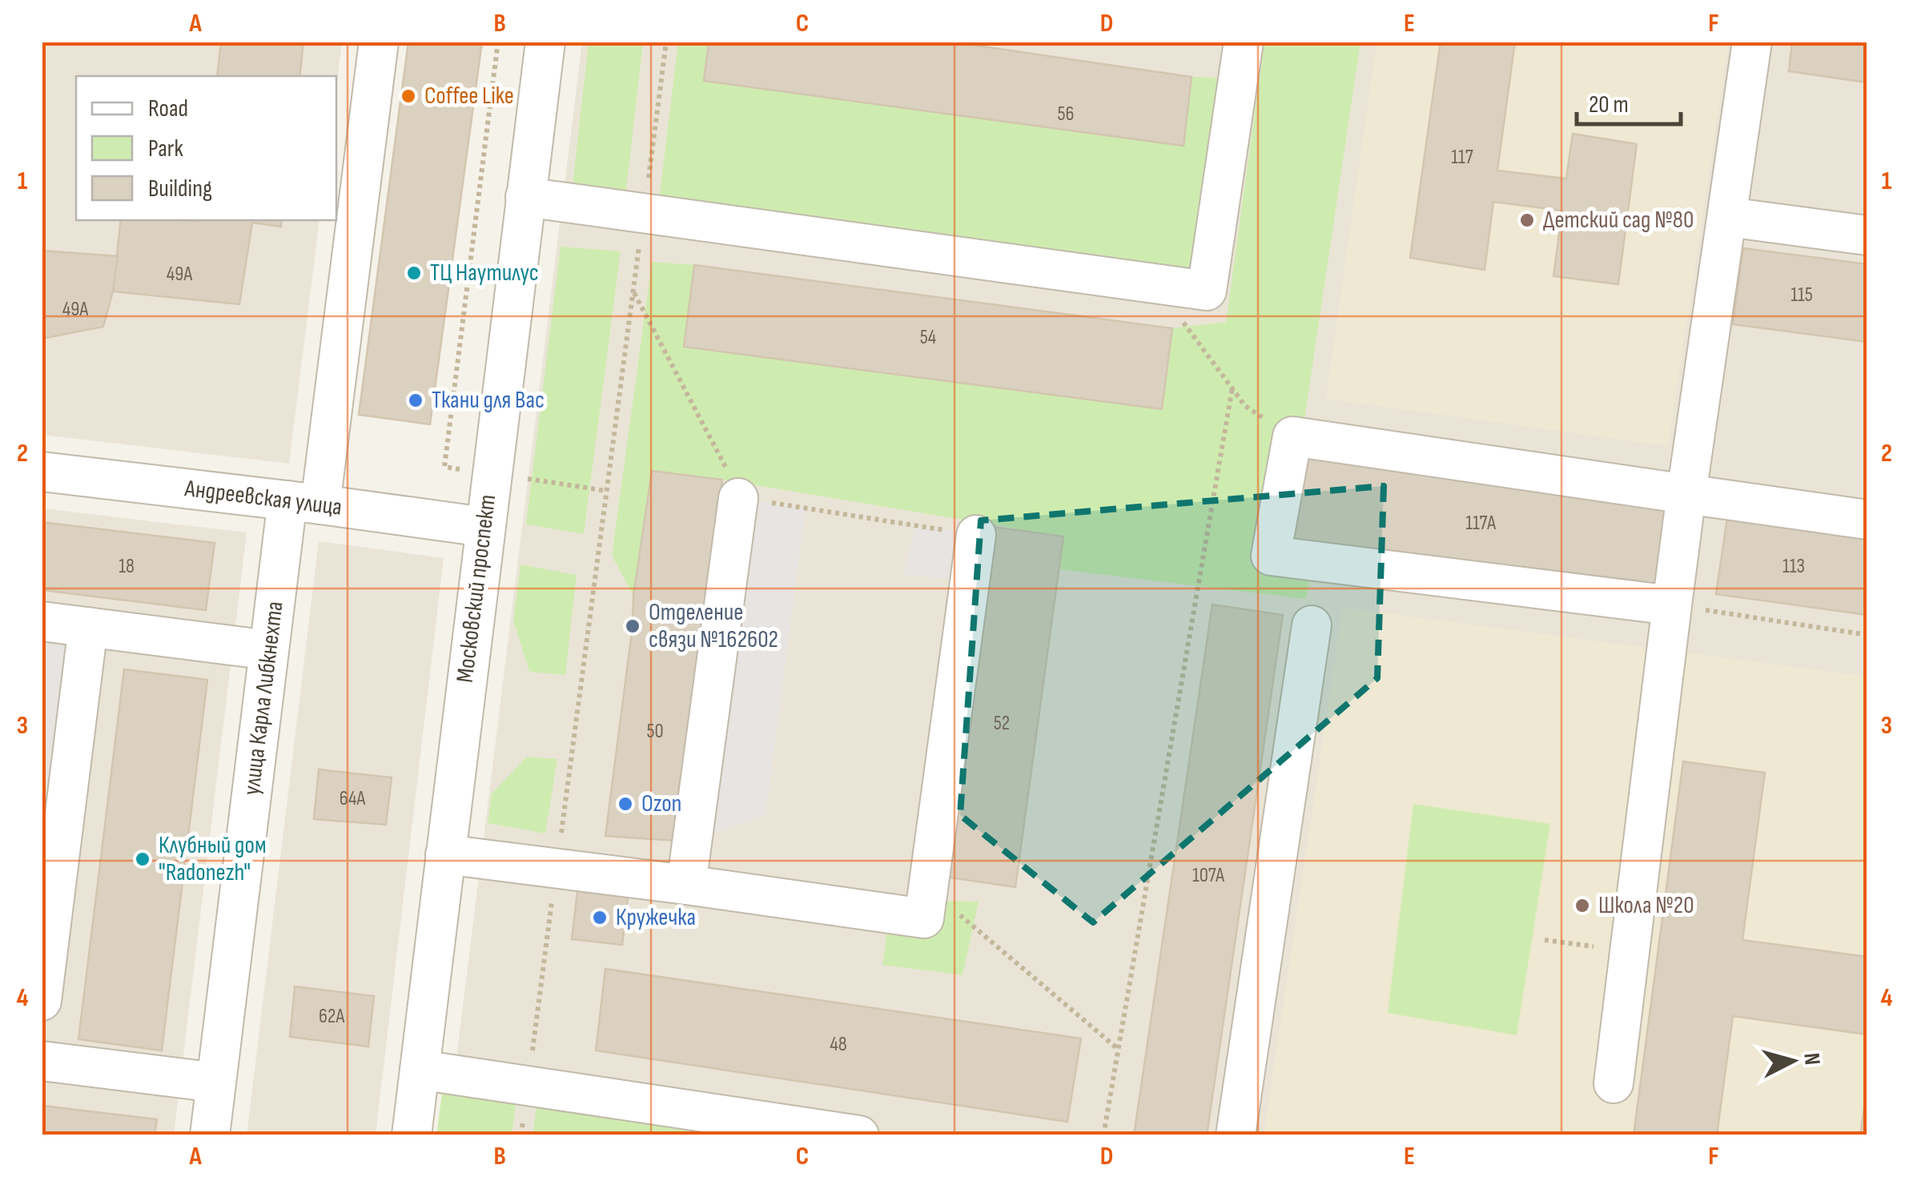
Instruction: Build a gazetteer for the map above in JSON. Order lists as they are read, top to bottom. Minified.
{"streets":{"street":["Андреевская улица","Московский проспект","улица Карла Либкнехта"]},"crossings":[["Андреевская улица","Московский проспект"],["Андреевская улица","улица Карла Либкнехта"]],"places":["Coffee Like","Детский сад №80","ТЦ Наутилус","Ткани для Вас","Отделение связи №162602","Ozon","Клубный дом \"Radonezh\"","Школа №20","Кружечка"],"house_numbers":["56","117","49А","115","49А","54","117А","18","113","52","50","64А","107А","62А","48"],"legend":["Road","Park","Building"],"scale_bar":"20 m","north":"right","grid":{"columns":["A","B","C","D","E","F"],"rows":["1","2","3","4"]}}
